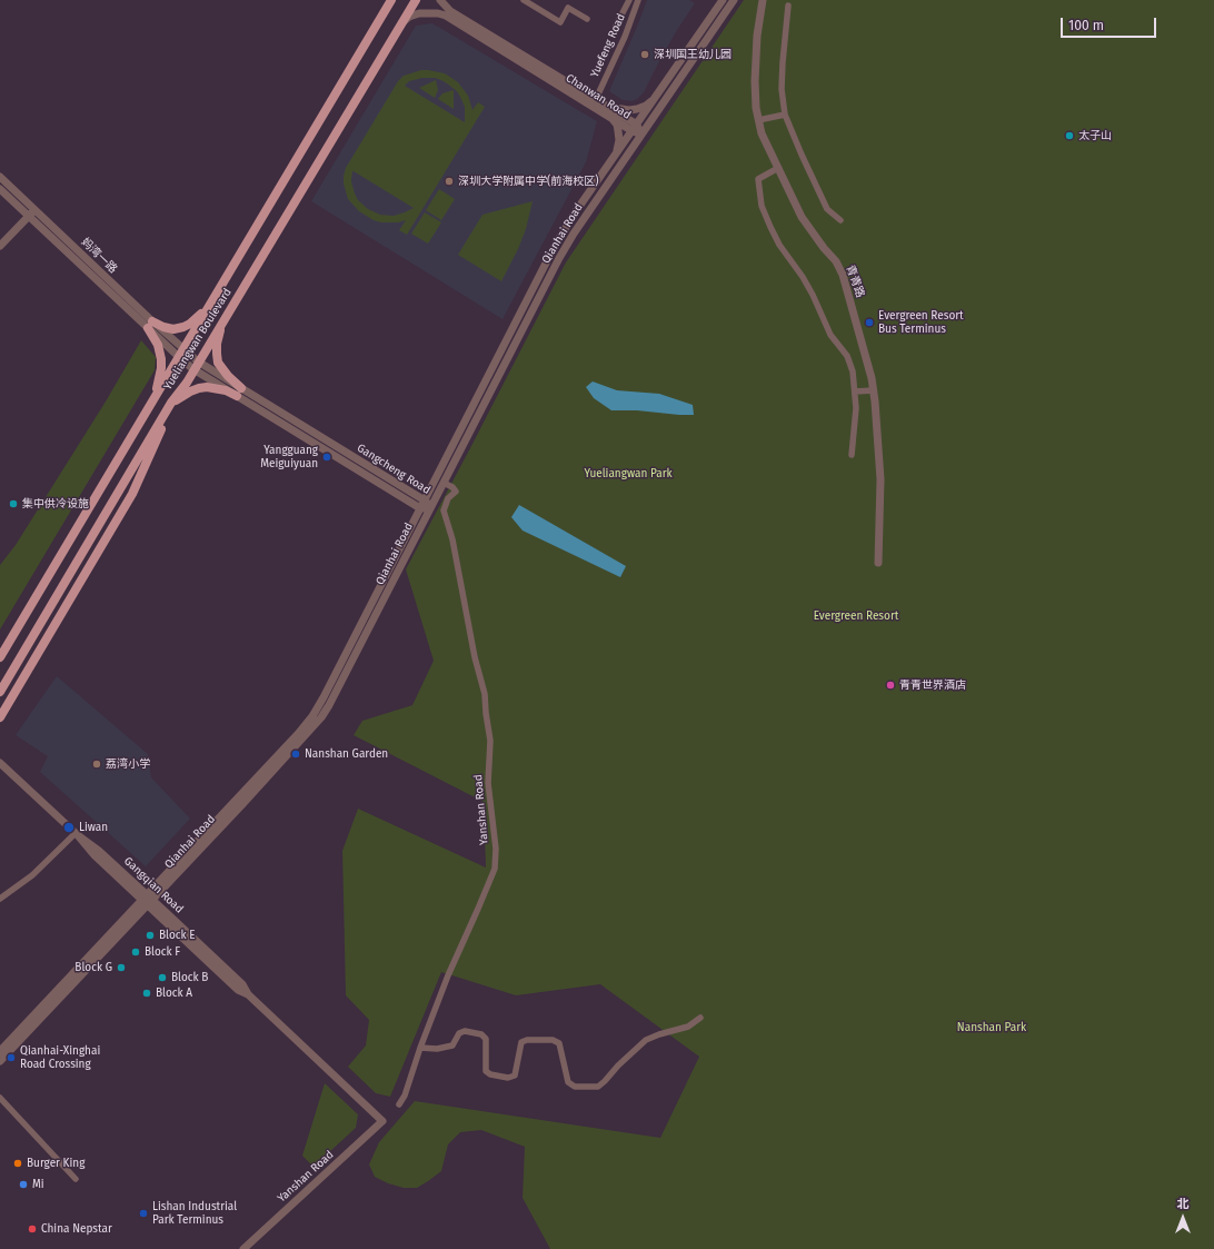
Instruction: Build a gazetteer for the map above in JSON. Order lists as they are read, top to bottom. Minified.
{"streets":{"main road":["Yueliangwan Boulevard"],"street":["Yuefeng Road","Chanwan Road","Qianhai Road","妈湾一路","青青路","Gangcheng Road","Yanshan Road","Gangqian Road"]},"crossings":[["Yuefeng Road","Chanwan Road"],["Chanwan Road","Qianhai Road"],["Chanwan Road","Yueliangwan Boulevard"],["Qianhai Road","Gangcheng Road"],["Qianhai Road","Yanshan Road"],["Qianhai Road","Gangqian Road"],["妈湾一路","Yueliangwan Boulevard"],["妈湾一路","Gangcheng Road"],["Yueliangwan Boulevard","Gangcheng Road"],["Yanshan Road","Gangqian Road"]],"parks":["Yueliangwan Park","Evergreen Resort","Nanshan Park"],"places":["深圳国王幼儿园","太子山","深圳大学附属中学(前海校区)","Evergreen Resort Bus Terminus","Yangguang Meiguiyuan","集中供冷设施","青青世界酒店","Nanshan Garden","荔湾小学","Liwan","Block E","Block F","Block G","Block B","Block A","Qianhai-Xinghai Road Crossing","Burger King","Mi","Lishan Industrial Park Terminus","China Nepstar"],"scale_bar":"100 m","north":"top"}
